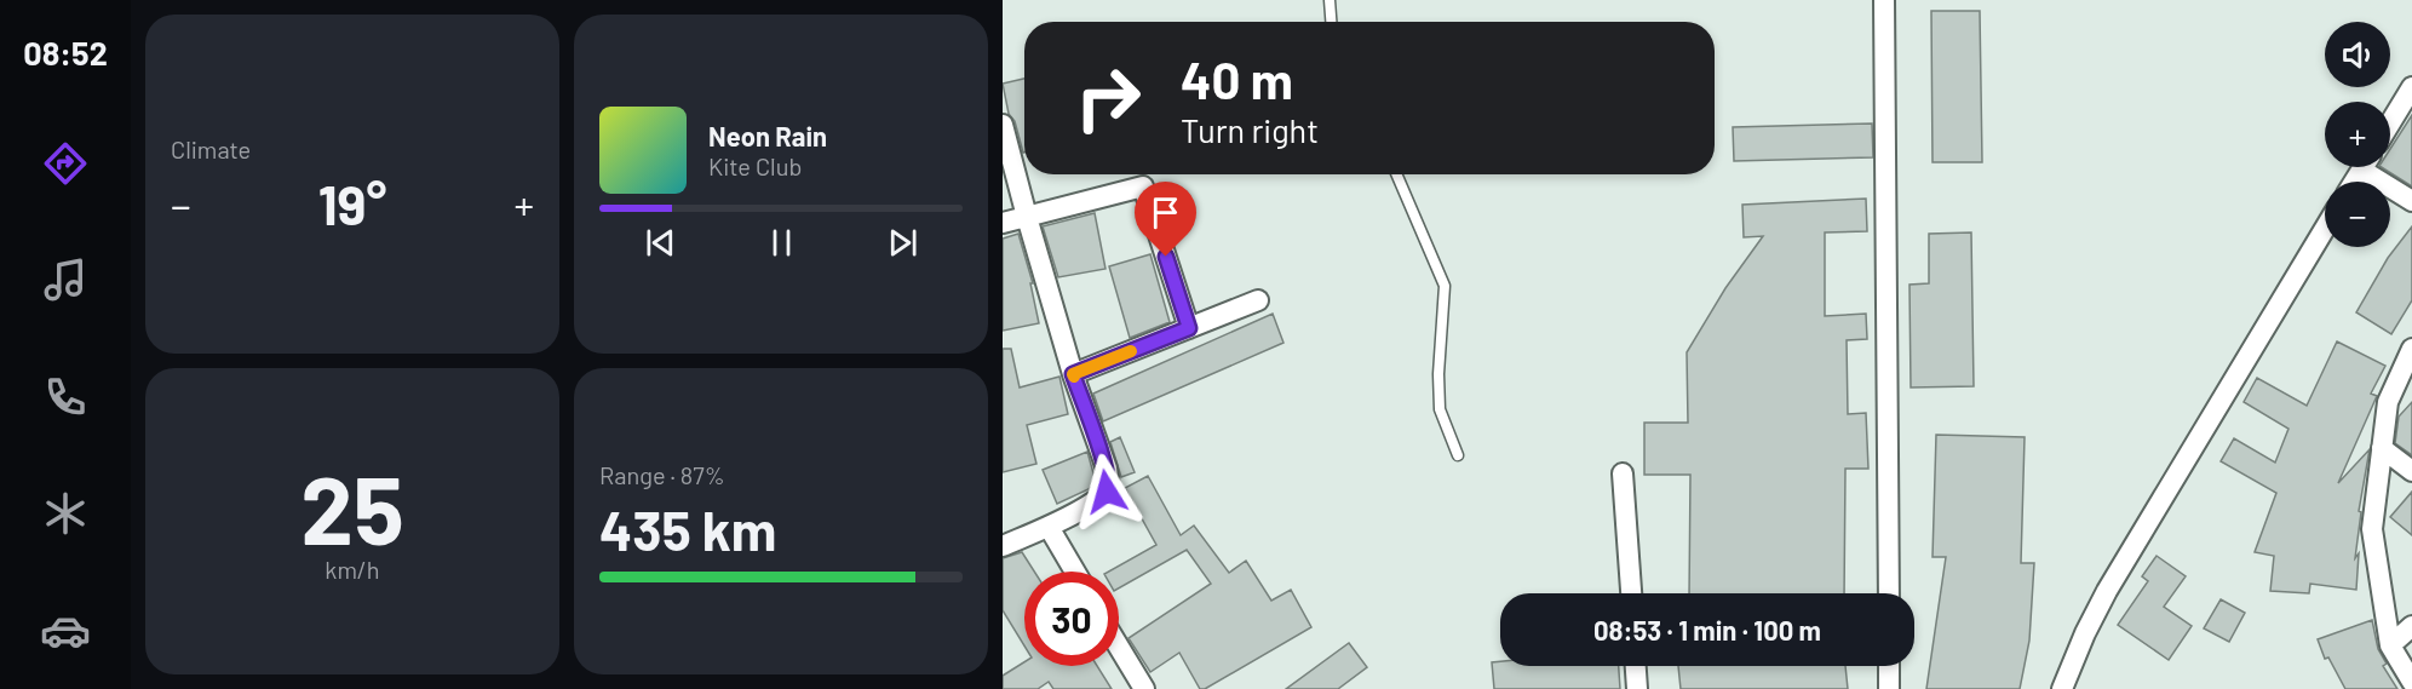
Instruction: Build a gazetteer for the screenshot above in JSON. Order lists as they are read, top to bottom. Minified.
{"page":{"tabs":"08:52","tile":["Climate",["25","km/h"],["Range · 87%","435 km"]],"map_buttons":["+","−"],"turn":["40 m","Turn right"],"song":["Neon Rain","Kite Club"],"heat":["−","19°","+"],"limit":"30","trip":"08:53 · 1 min · 100 m"}}
